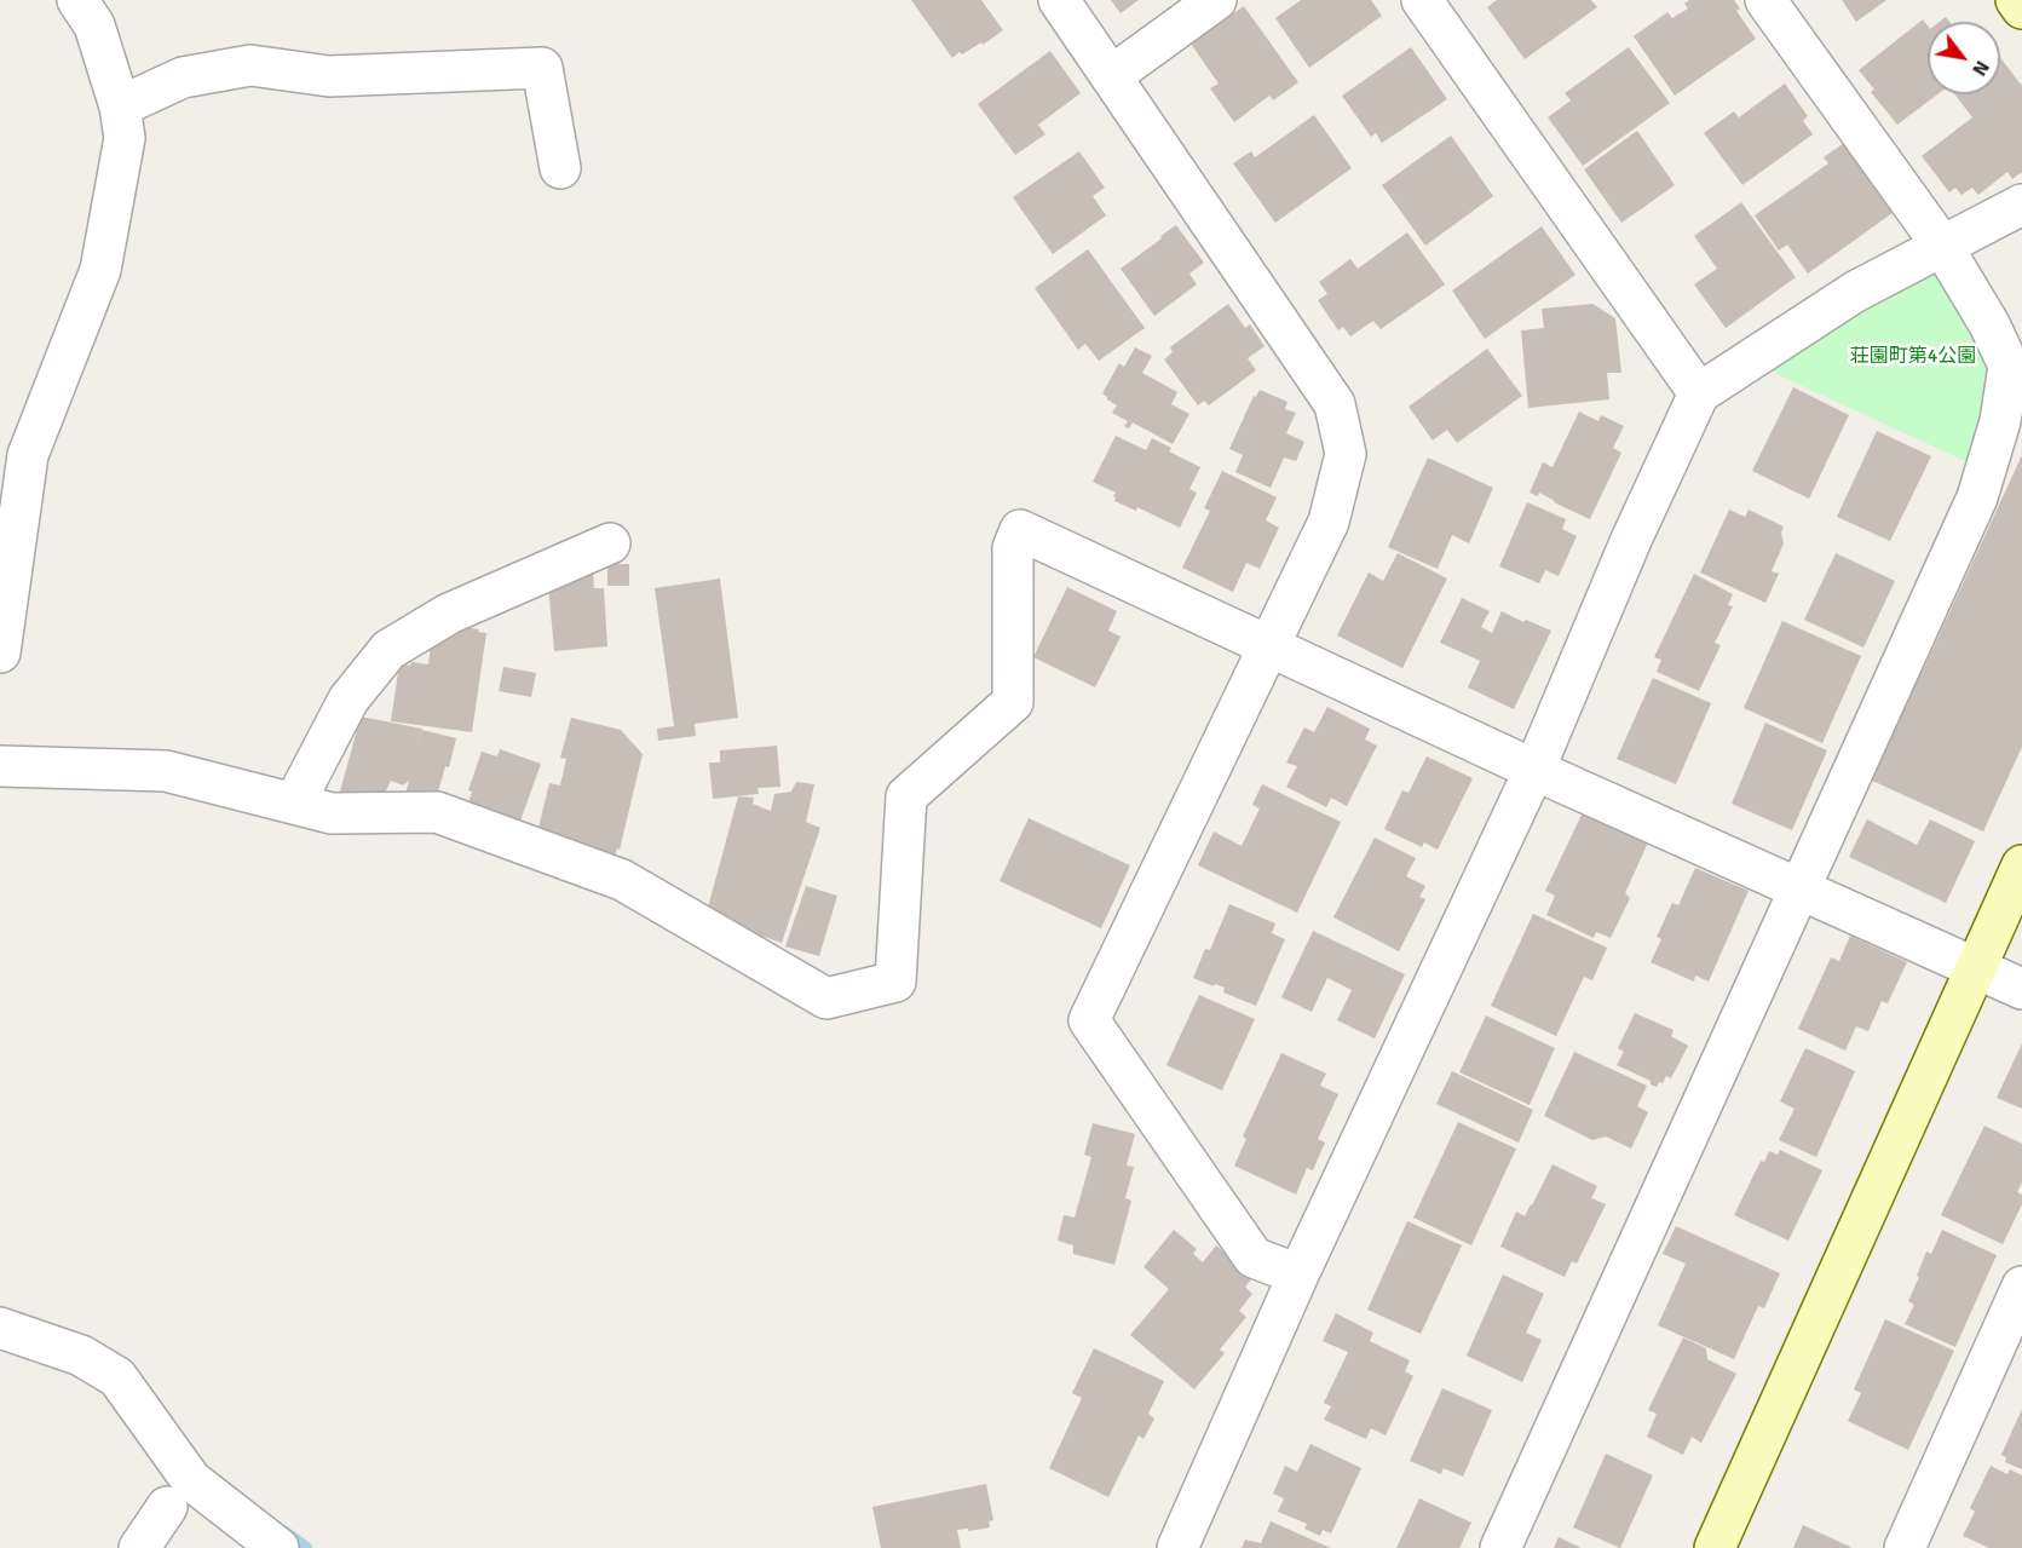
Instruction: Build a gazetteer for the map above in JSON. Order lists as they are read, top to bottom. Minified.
{"parks":["荘園町第4公園"],"north":"bottom right"}
